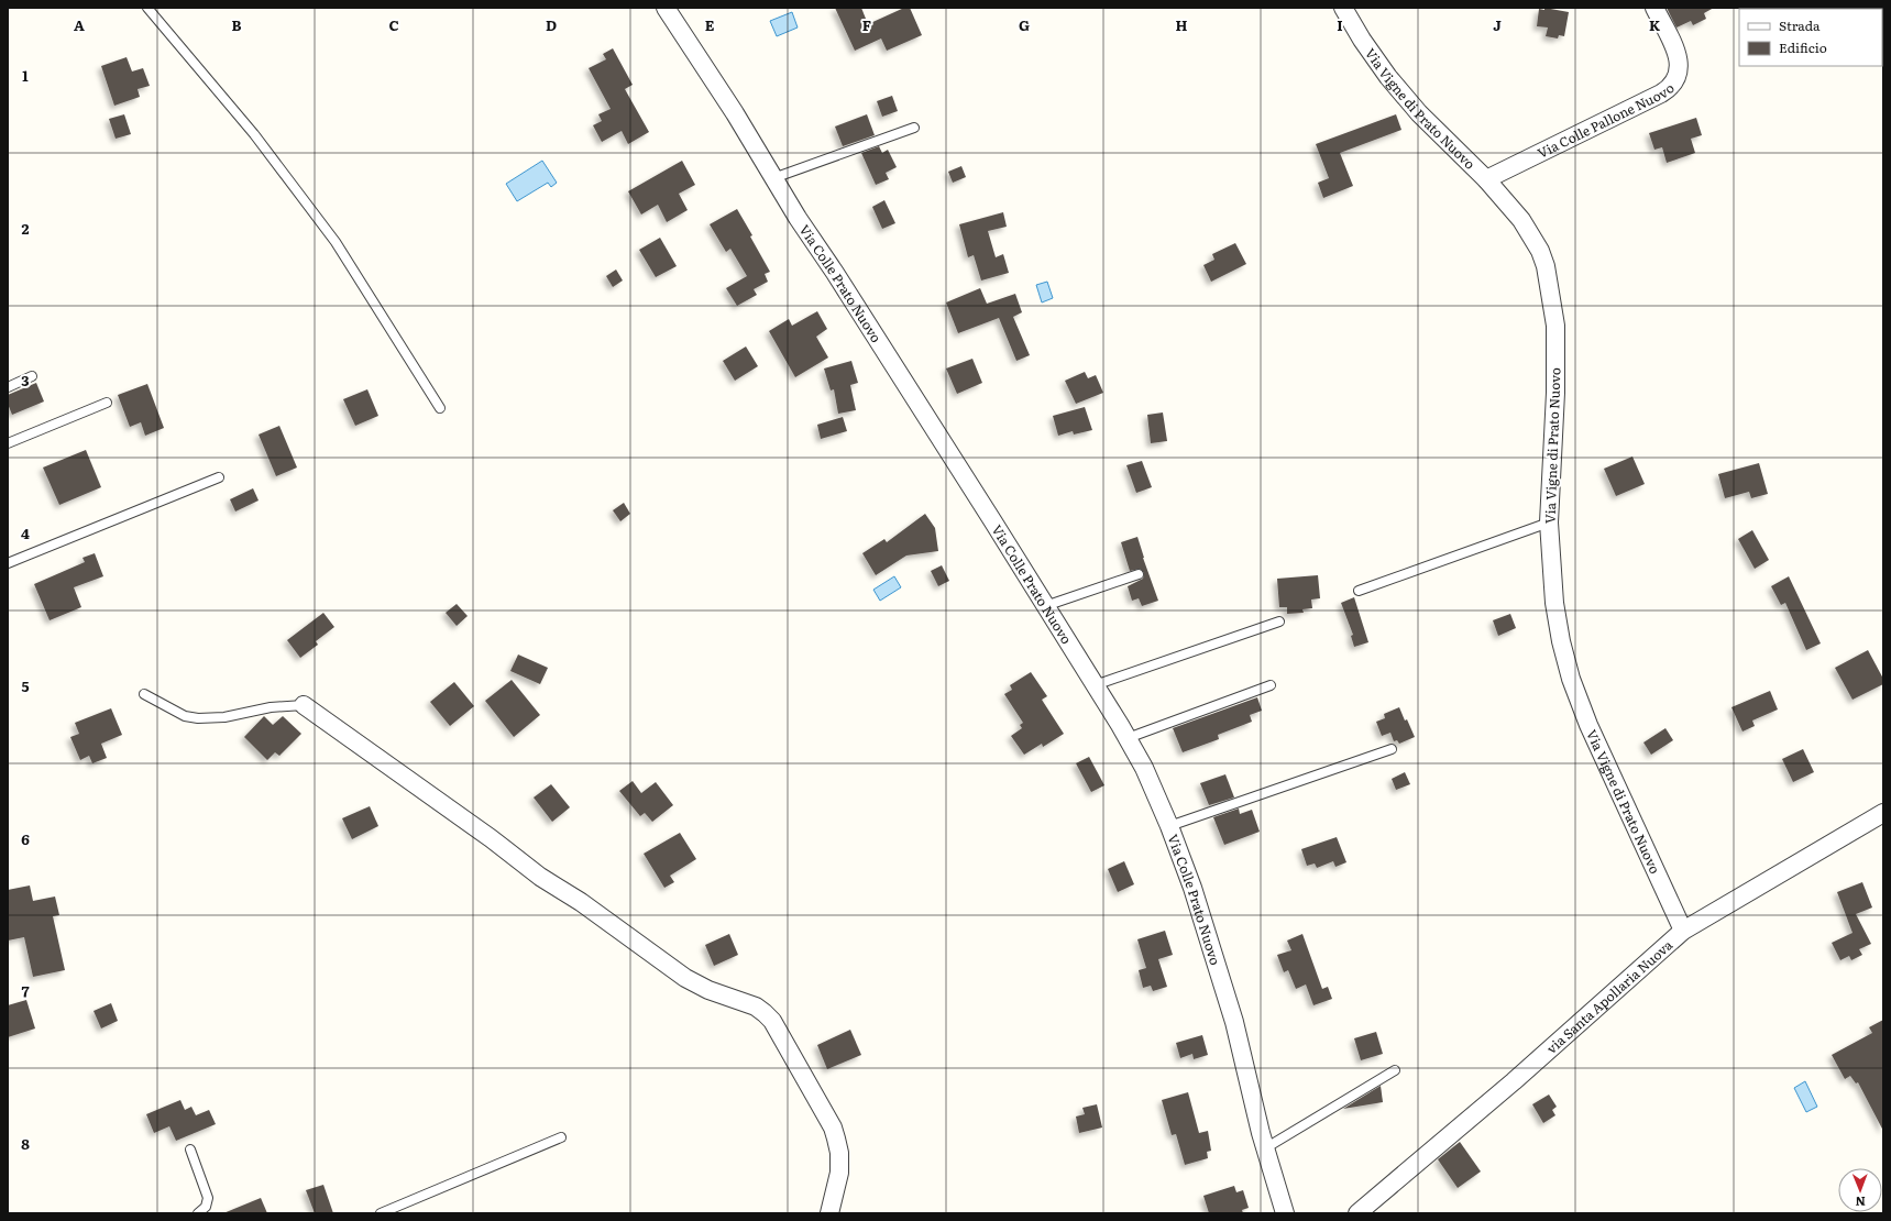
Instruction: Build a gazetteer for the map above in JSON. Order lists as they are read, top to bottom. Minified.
{"streets":{"street":["Via Vigne di Prato Nuovo","Via Colle Pallone Nuovo","Via Colle Prato Nuovo","via Santa Apollaria Nuova"]},"crossings":[["Via Vigne di Prato Nuovo","Via Colle Pallone Nuovo"],["Via Vigne di Prato Nuovo","via Santa Apollaria Nuova"]],"legend":["Strada","Edificio"],"north":"bottom","grid":{"columns":["A","B","C","D","E","F","G","H","I","J","K"],"rows":["1","2","3","4","5","6","7","8"]}}
